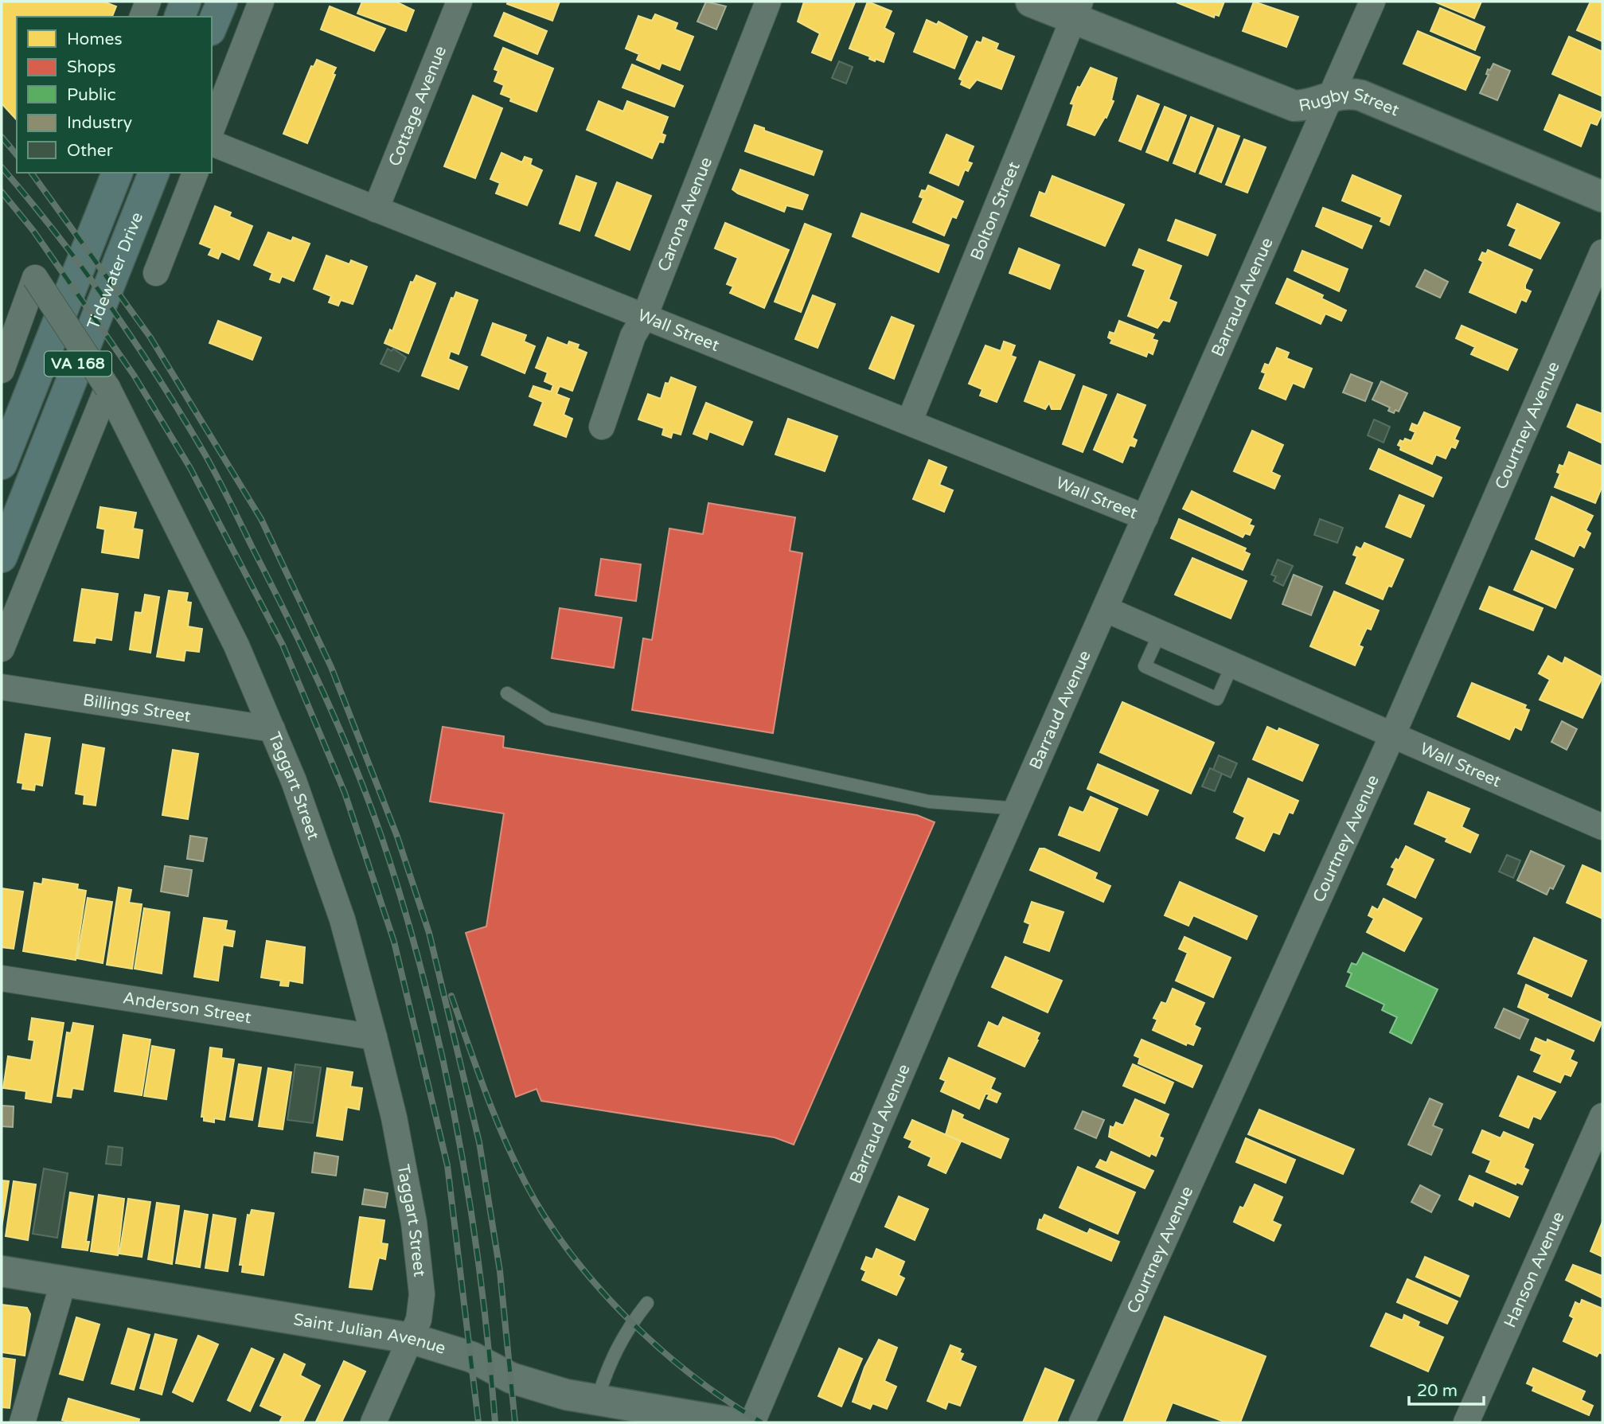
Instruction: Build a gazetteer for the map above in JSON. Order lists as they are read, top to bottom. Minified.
{"streets":{"highway":["Tidewater Drive","VA 168"],"street":["Cottage Avenue","Rugby Street","Bolton Street","Carona Avenue","Barraud Avenue","Wall Street","Courtney Avenue","Billings Street","Taggart Street","Anderson Street","Hanson Avenue","Saint Julian Avenue"]},"crossings":[["Cottage Avenue","Wall Street"],["Rugby Street","Bolton Street"],["Rugby Street","Barraud Avenue"],["Bolton Street","Wall Street"],["Carona Avenue","Wall Street"],["Barraud Avenue","Wall Street"],["Wall Street","Courtney Avenue"],["Billings Street","Taggart Street"],["Taggart Street","Anderson Street"],["Taggart Street","Saint Julian Avenue"]],"legend":["Homes","Shops","Public","Industry","Other"],"scale_bar":"20 m"}
